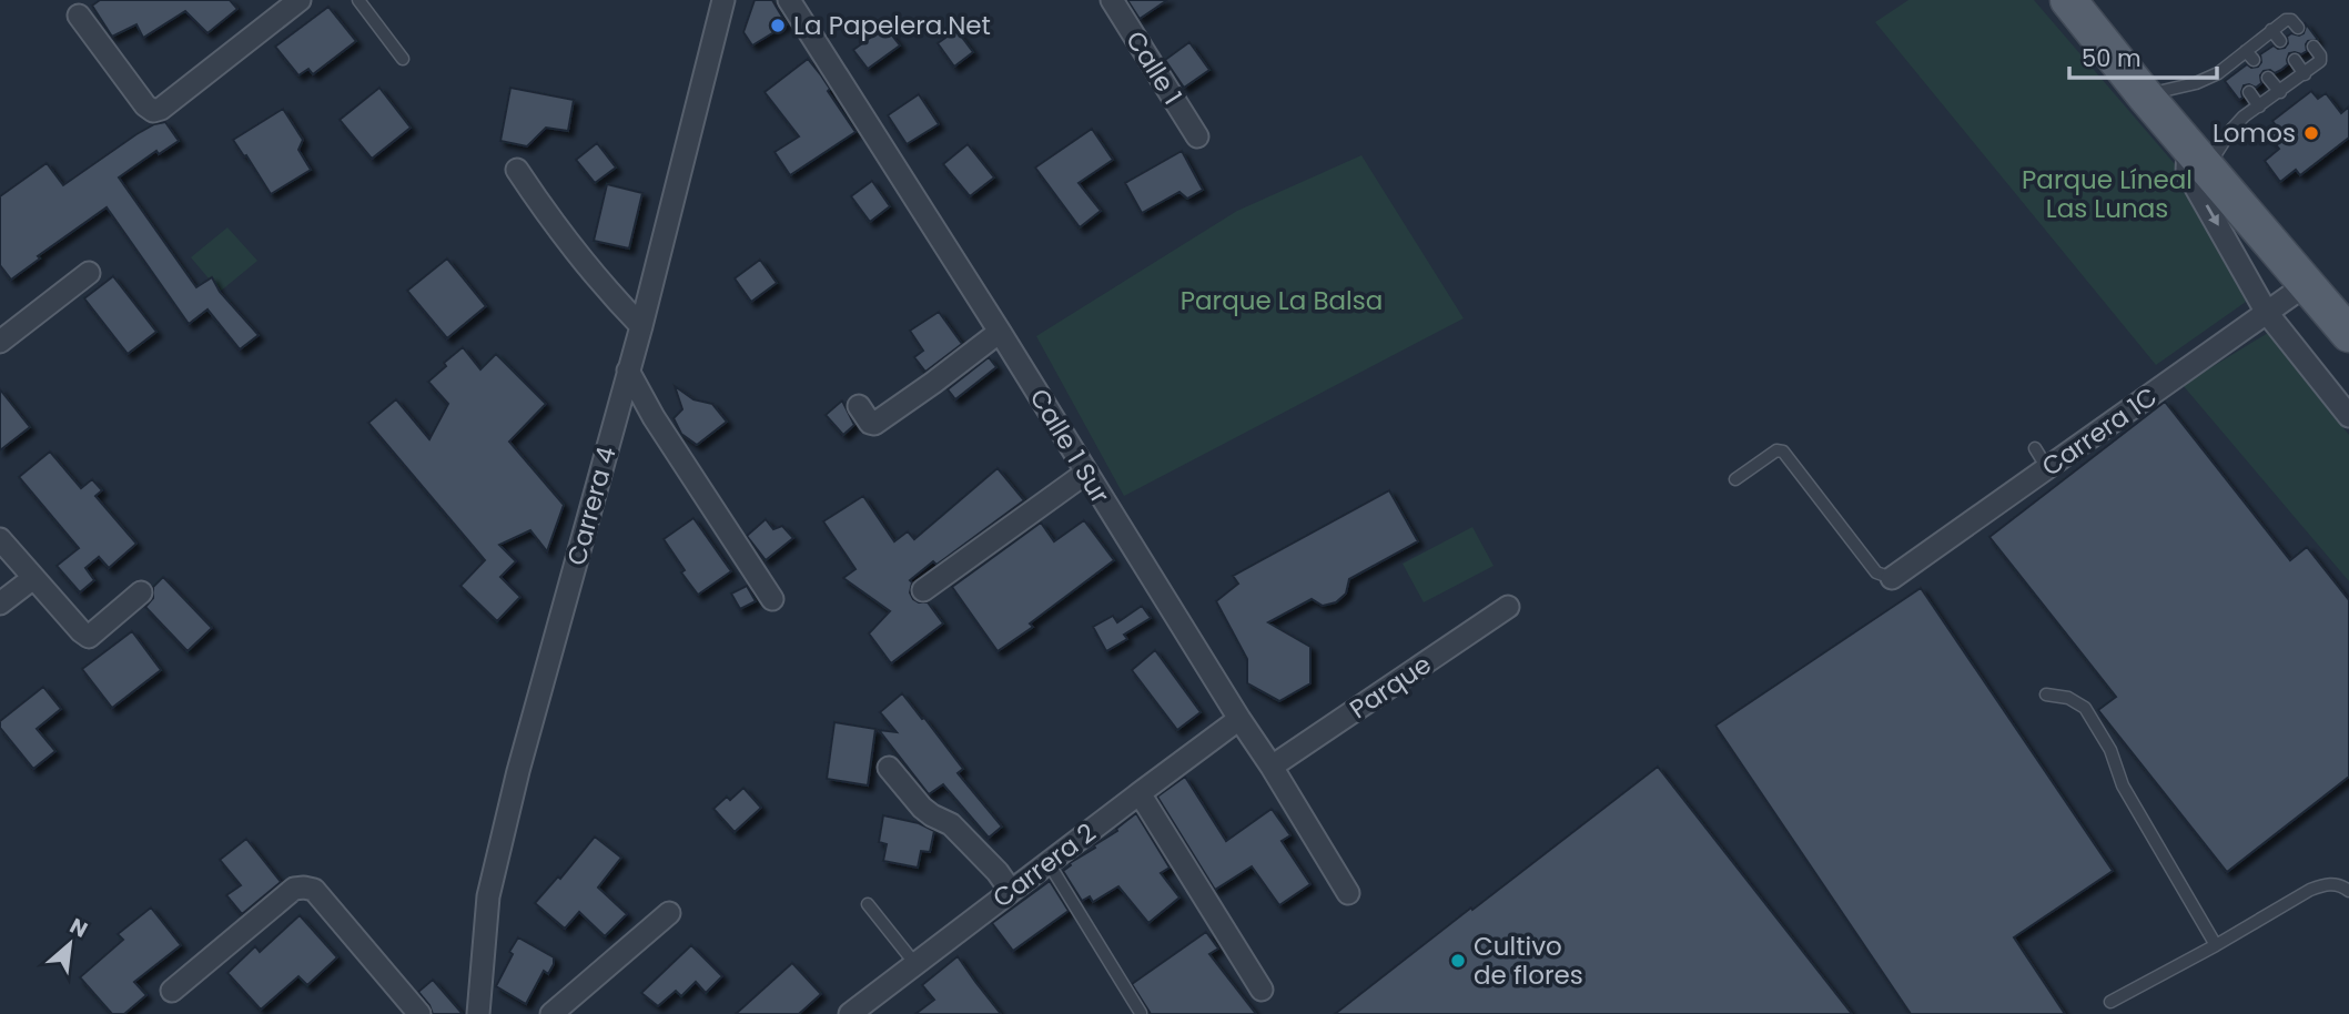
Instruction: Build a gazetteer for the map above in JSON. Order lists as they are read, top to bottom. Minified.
{"streets":{"street":["Calle 1","Carrera 1C","Calle 1 Sur","Carrera 4","Parque","Carrera 2"]},"crossings":[["Calle 1 Sur","Parque"],["Calle 1 Sur","Carrera 2"]],"parks":["Parque Líneal Las Lunas","Parque La Balsa"],"places":["La Papelera.Net","Lomos","Cultivo de flores"],"scale_bar":"50 m","north":"top right"}
